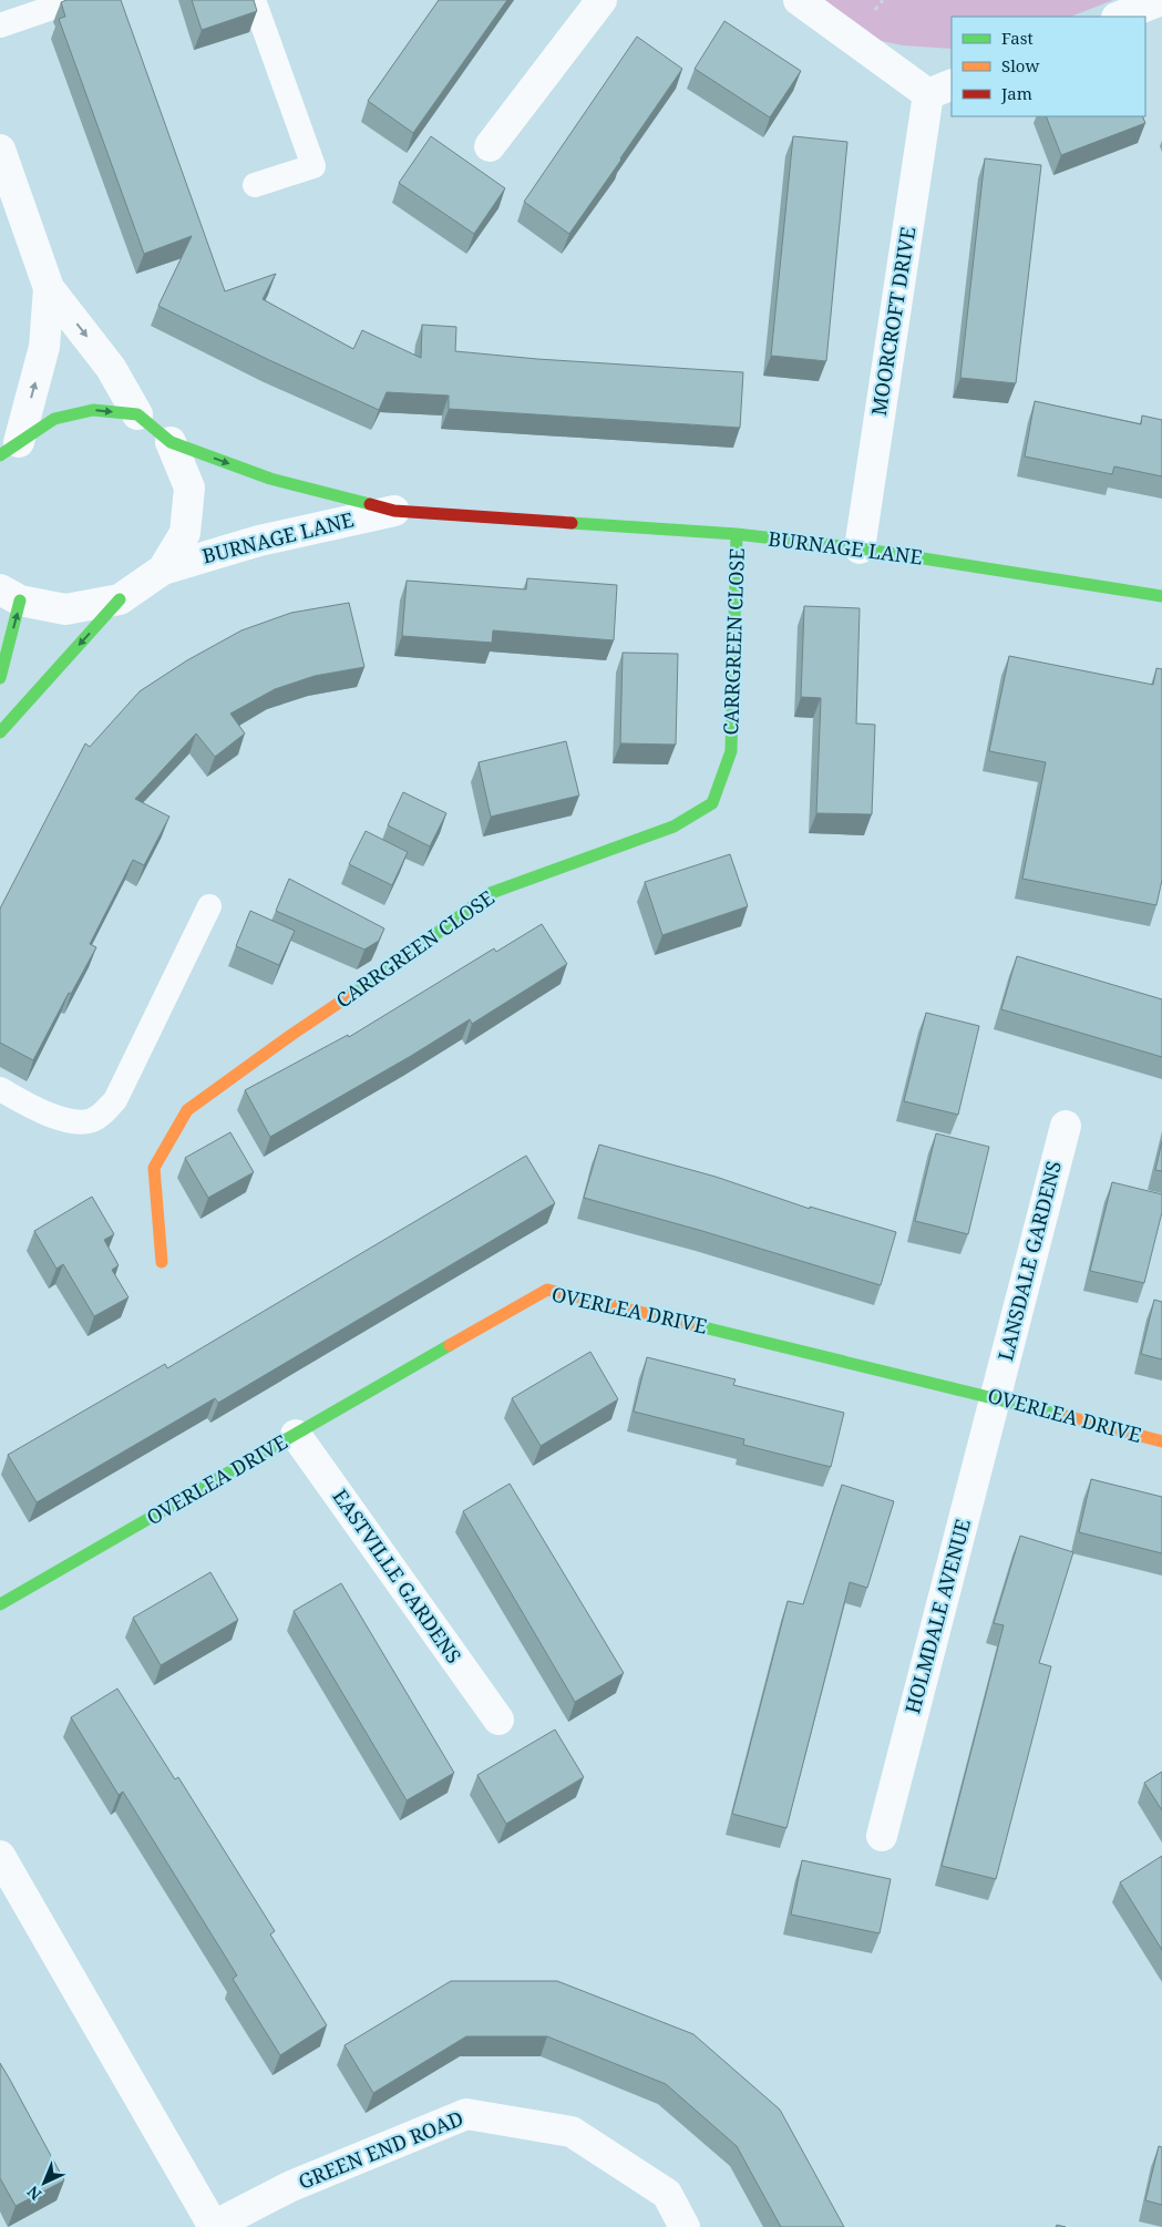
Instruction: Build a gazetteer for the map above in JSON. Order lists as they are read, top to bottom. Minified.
{"streets":{"street":["MOORCROFT DRIVE","BURNAGE LANE","CARRGREEN CLOSE","LANSDALE GARDENS","OVERLEA DRIVE","EASTVILLE GARDENS","HOLMDALE AVENUE","GREEN END ROAD"]},"crossings":[["MOORCROFT DRIVE","BURNAGE LANE"],["BURNAGE LANE","CARRGREEN CLOSE"],["LANSDALE GARDENS","OVERLEA DRIVE"],["LANSDALE GARDENS","HOLMDALE AVENUE"],["OVERLEA DRIVE","EASTVILLE GARDENS"],["OVERLEA DRIVE","HOLMDALE AVENUE"]],"legend":["Fast","Slow","Jam"],"north":"bottom left"}
